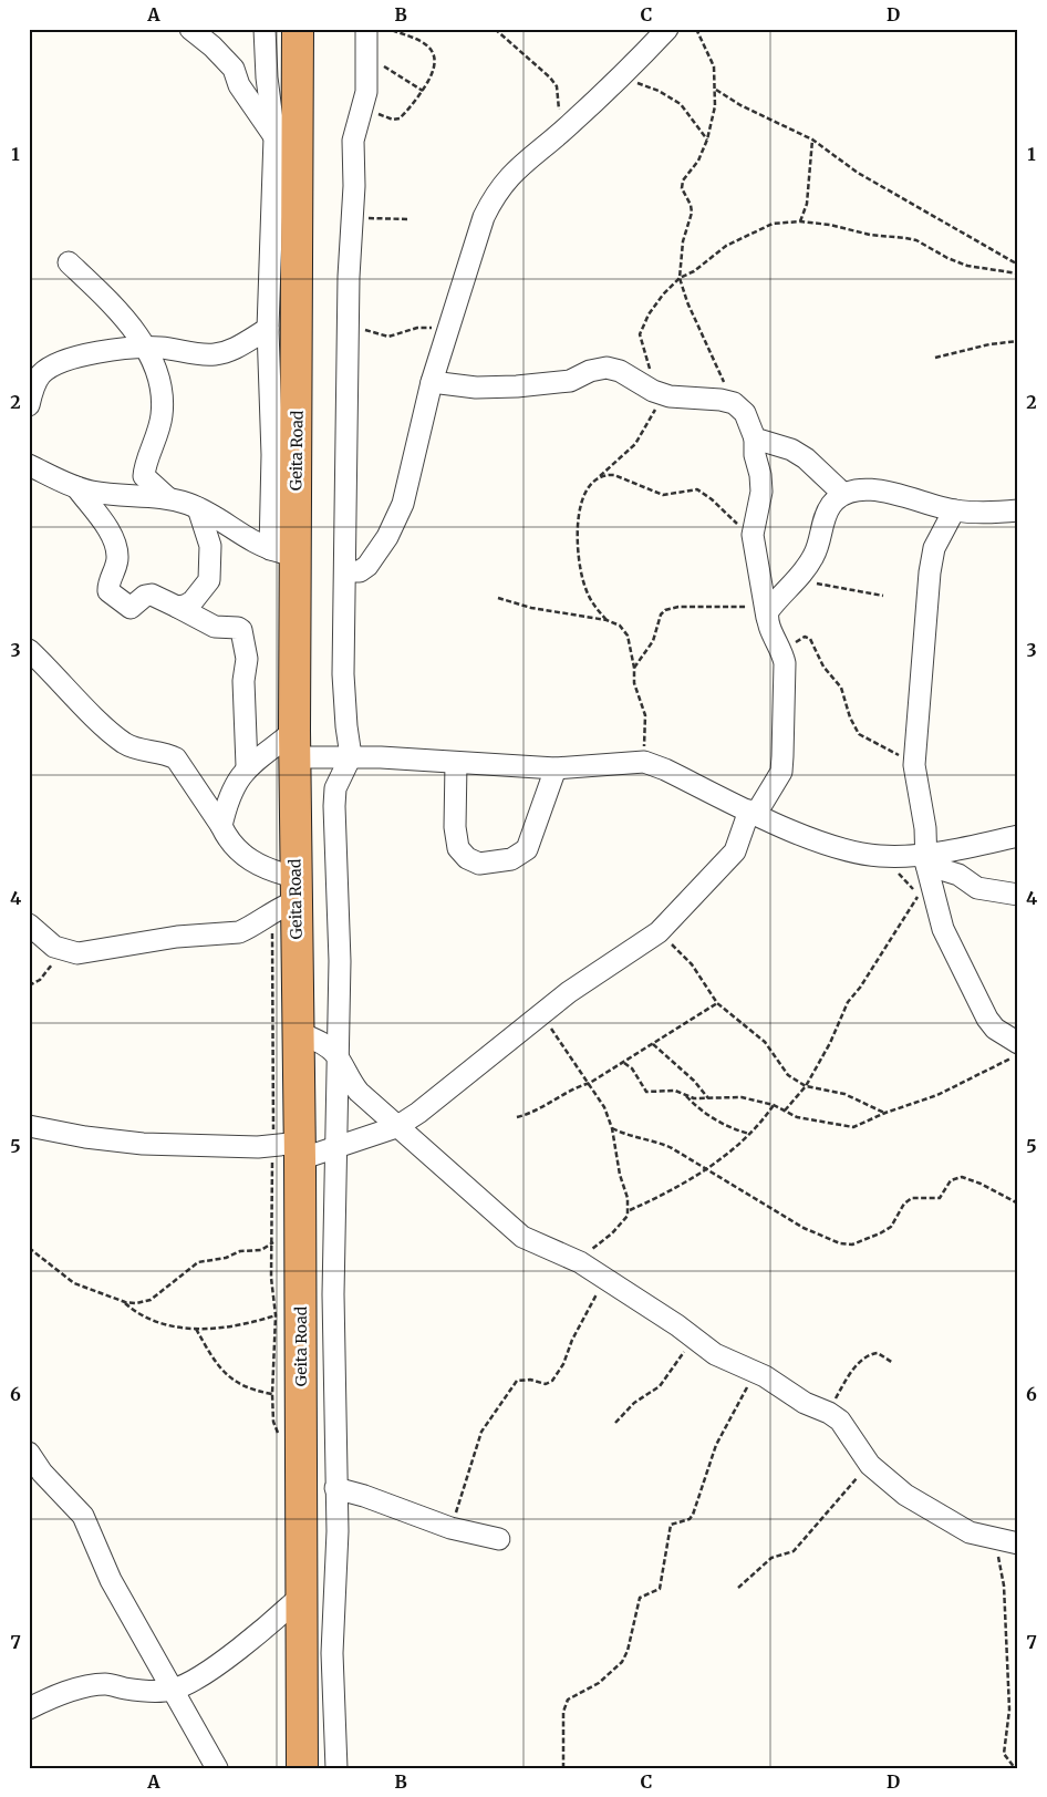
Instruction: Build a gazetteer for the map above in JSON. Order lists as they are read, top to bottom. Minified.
{"streets":{"highway":["Geita Road"]},"grid":{"columns":["A","B","C","D"],"rows":["1","2","3","4","5","6","7"]}}
